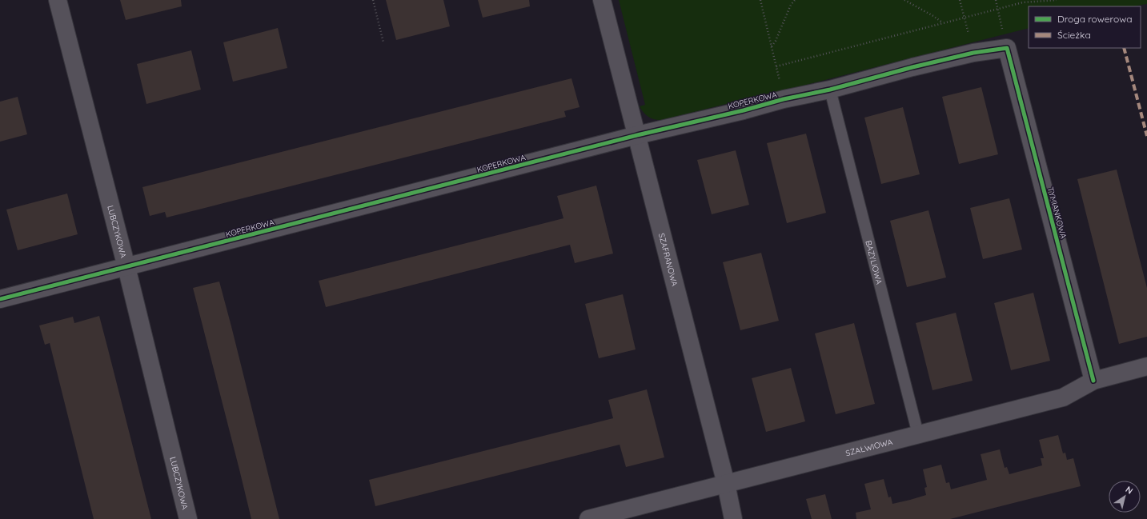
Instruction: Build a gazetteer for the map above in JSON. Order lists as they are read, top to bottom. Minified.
{"streets":{"street":["KOPERKOWA","TYMIANKOWA","LUBCZYKOWA","SZAFRANOWA","SZAŁWIOWA"],"lane":["BAZYLIOWA"]},"crossings":[["KOPERKOWA","TYMIANKOWA"],["KOPERKOWA","LUBCZYKOWA"],["KOPERKOWA","SZAFRANOWA"],["KOPERKOWA","BAZYLIOWA"],["TYMIANKOWA","SZAŁWIOWA"],["SZAFRANOWA","SZAŁWIOWA"],["BAZYLIOWA","SZAŁWIOWA"]],"legend":["Droga rowerowa","Ścieżka"],"north":"top right"}
